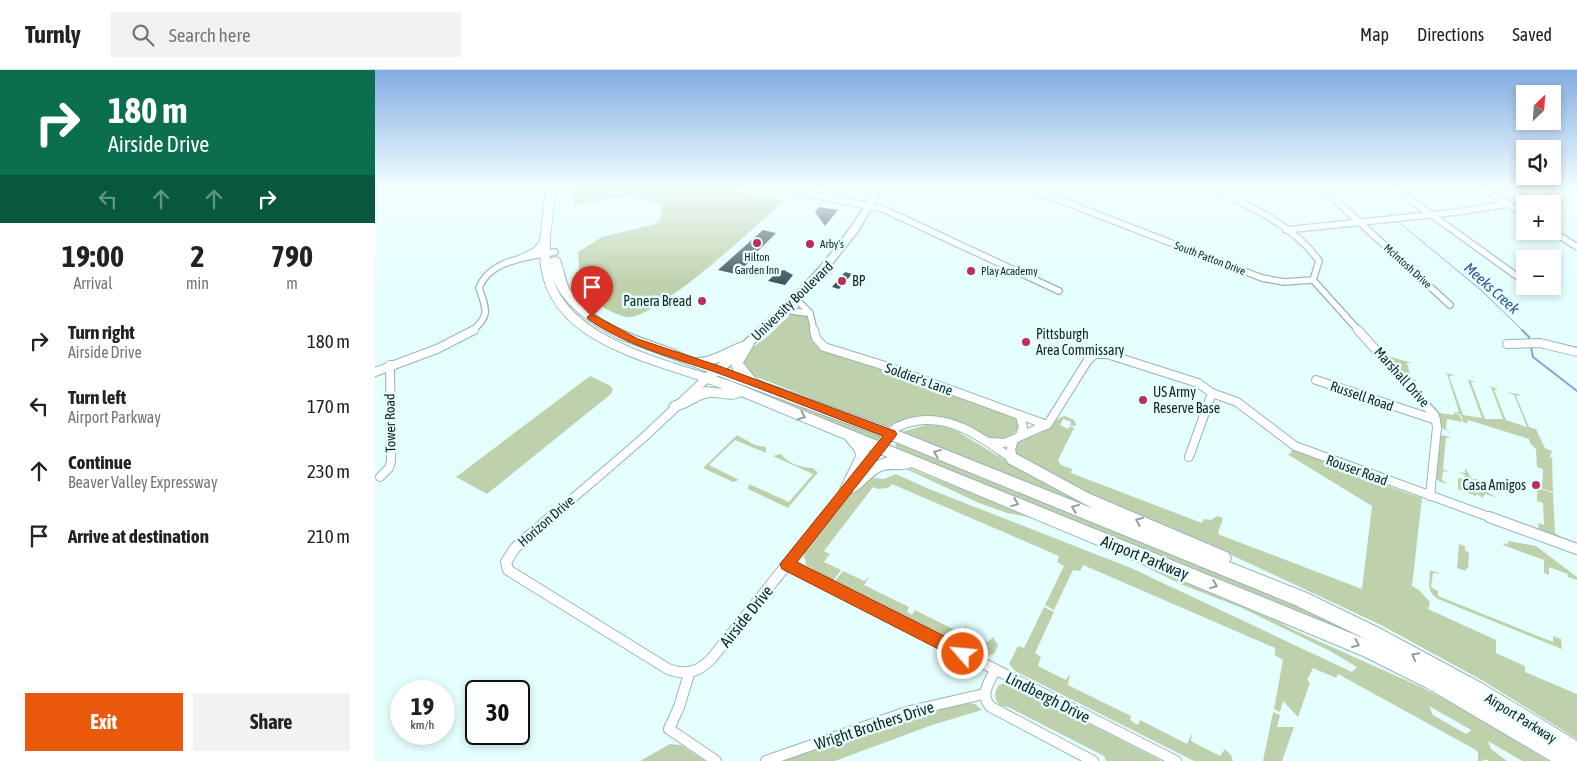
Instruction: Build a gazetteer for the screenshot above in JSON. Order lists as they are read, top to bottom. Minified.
{"streets":{"highway":["Airport Parkway"],"main road":["University Boulevard"],"street":["South Patton Drive","McIntosh Drive","Marshall Drive","Soldier's Lane","Russell Road","Tower Road","Rouser Road","Horizon Drive","Airside Drive","Lindbergh Drive","Wright Brothers Drive"]},"crossings":[["South Patton Drive","Marshall Drive"],["University Boulevard","Soldier's Lane"],["University Boulevard","Horizon Drive"],["University Boulevard","Airport Parkway"],["Marshall Drive","Russell Road"],["Marshall Drive","Rouser Road"],["Soldier's Lane","Rouser Road"],["Horizon Drive","Airport Parkway"],["Horizon Drive","Airside Drive"],["Airport Parkway","Airside Drive"],["Airside Drive","Lindbergh Drive"]],"water":["Meeks Creek"],"places":["Hilton Garden Inn","Arby's","Play Academy","BP","Panera Bread","Pittsburgh Area Commissary","US Army Reserve Base","Casa Amigos"],"north":"top right","page":{"header":"Turnly","search":"Search here","nav":["Map","Directions","Saved"],"turn":["180 m","Airside Drive"],"map_buttons":["+","−"],"eta":["19:00","Arrival","2","min","790","m"],"list":[{"name":"Turn right","note":"Airside Drive","value":"180 m"},{"name":"Turn left","note":"Airport Parkway","value":"170 m"},{"name":"Continue","note":"Beaver Valley Expressway","value":"230 m"},{"name":"Arrive at destination","value":"210 m"}],"speed":"19 km/h","limit":"30","buttons":["Exit","Share"]}}
